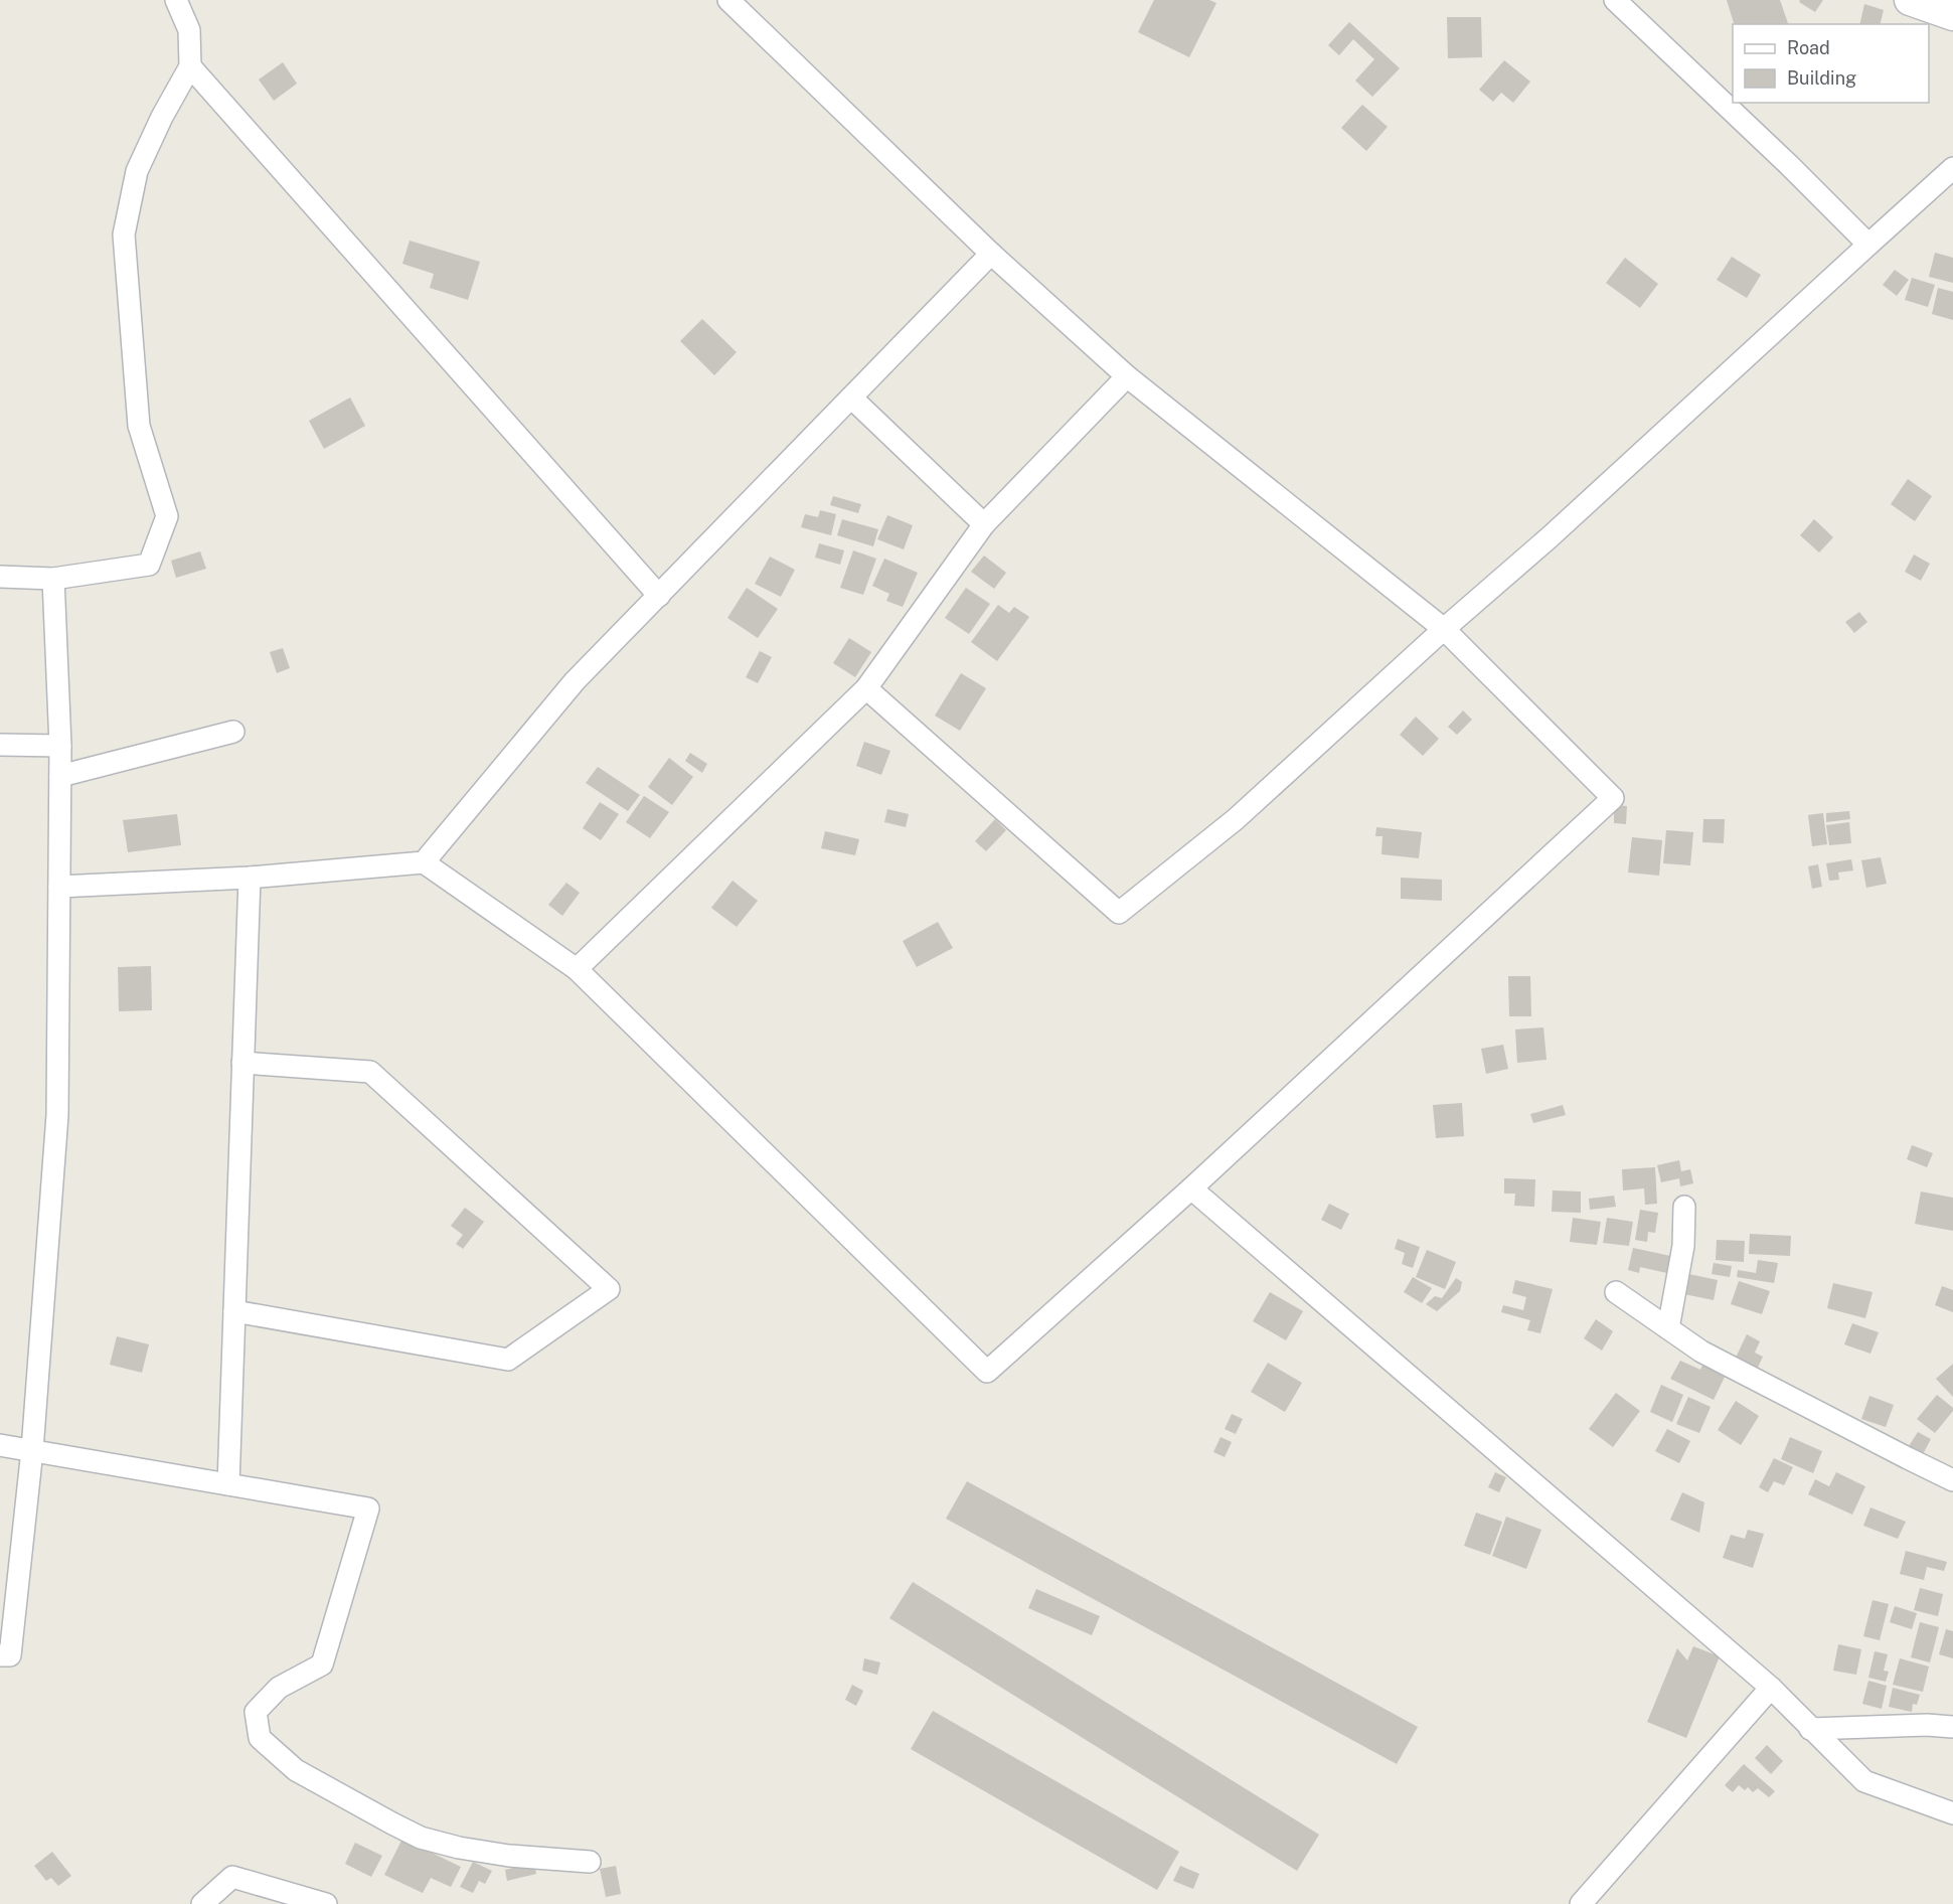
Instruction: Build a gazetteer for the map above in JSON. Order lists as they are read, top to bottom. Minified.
{"legend":["Road","Building"]}
